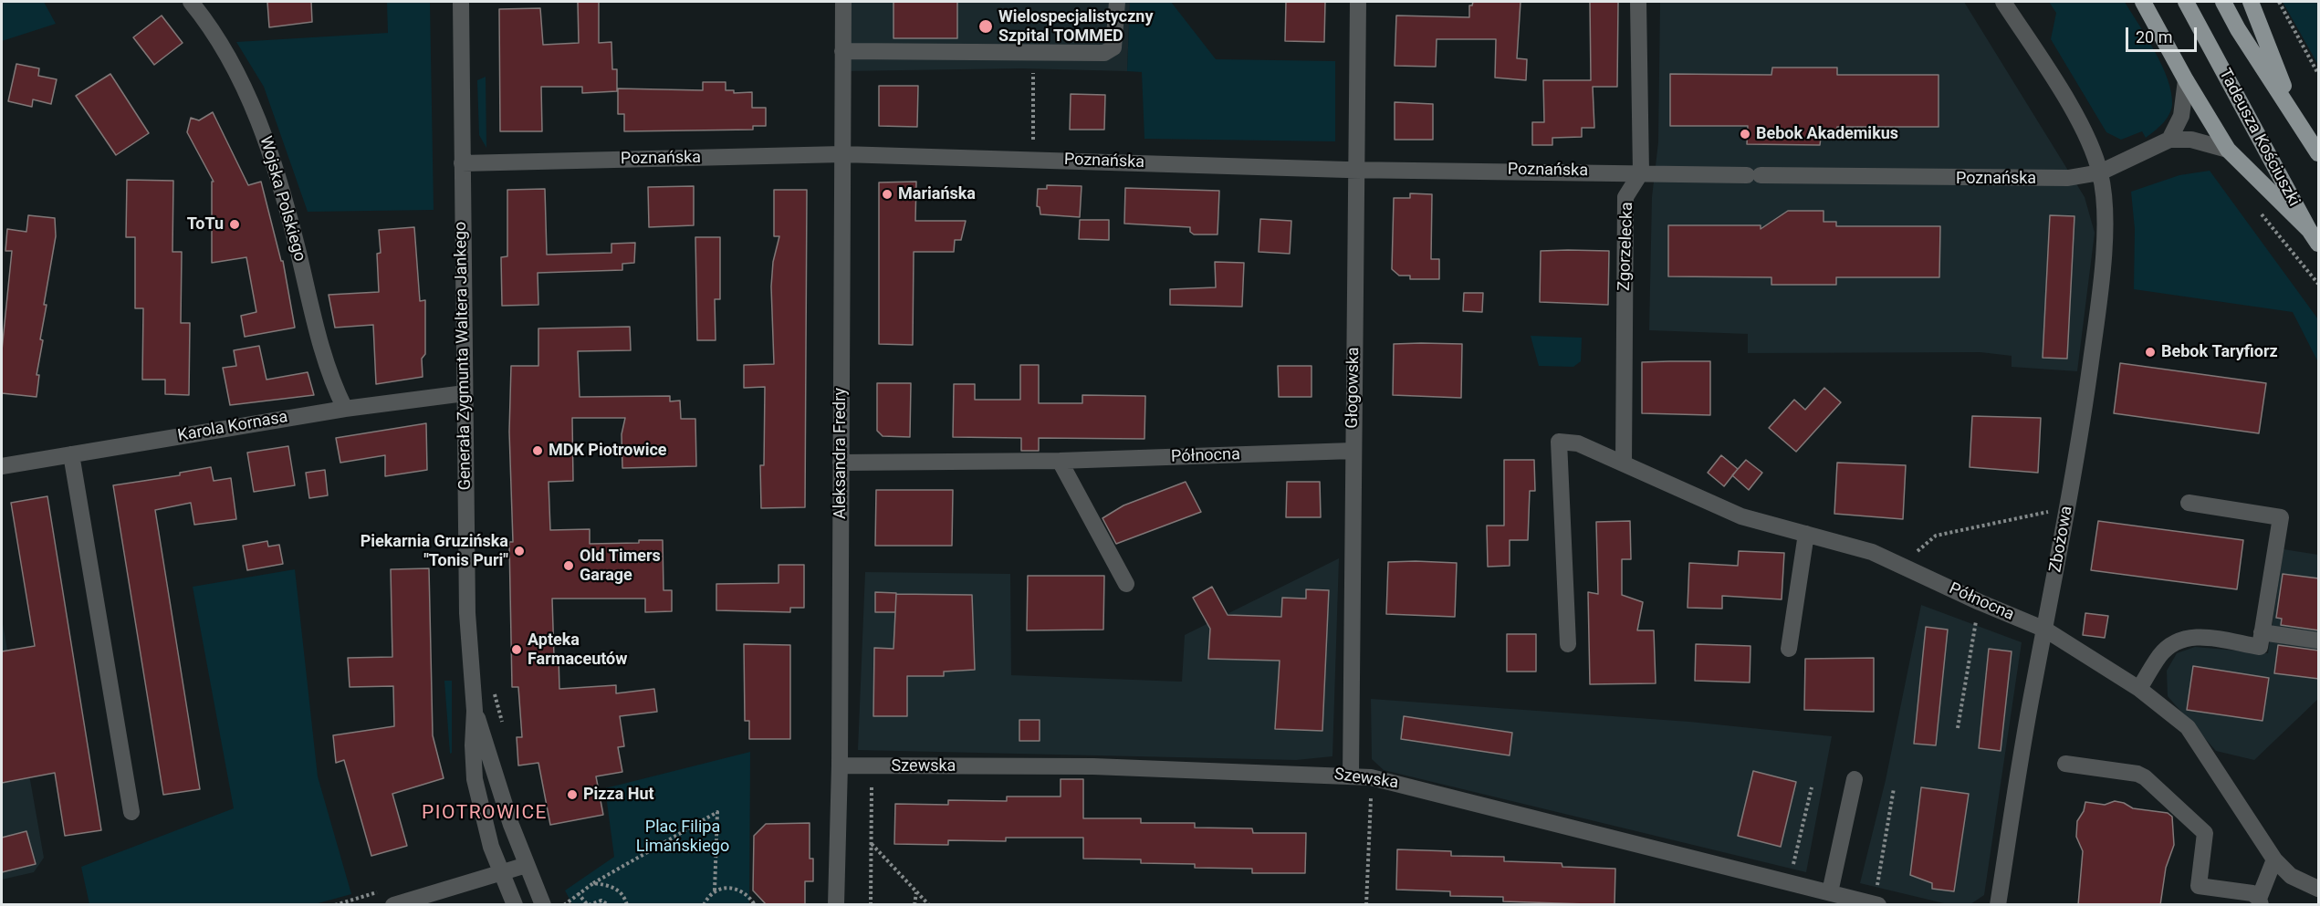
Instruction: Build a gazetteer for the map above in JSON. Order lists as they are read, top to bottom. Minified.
{"streets":{"main road":["Tadeusza Kościuszki"],"street":["Poznańska","Wojska Polskiego","Zgorzelecka","Generała Zygmunta Waltera Jankego","Głogowska","Karola Kornasa","Aleksandra Fredry","Północna","Zbożowa","Szewska"]},"crossings":[["Poznańska","Zgorzelecka"],["Poznańska","Generała Zygmunta Waltera Jankego"],["Poznańska","Głogowska"],["Poznańska","Aleksandra Fredry"],["Poznańska","Zbożowa"],["Wojska Polskiego","Karola Kornasa"],["Zgorzelecka","Północna"],["Generała Zygmunta Waltera Jankego","Karola Kornasa"],["Głogowska","Północna"],["Głogowska","Szewska"],["Aleksandra Fredry","Północna"],["Aleksandra Fredry","Szewska"],["Północna","Zbożowa"]],"districts":["PIOTROWICE"],"parks":["Plac Filipa Limańskiego"],"places":["Wielospecjalistyczny Szpital TOMMED","Bebok Akademikus","Mariańska","ToTu","Bebok Taryfiorz","MDK Piotrowice","Piekarnia Gruzińska \"Tonis Puri\"","Old Timers Garage","Apteka Farmaceutów","Pizza Hut"],"scale_bar":"20 m"}
